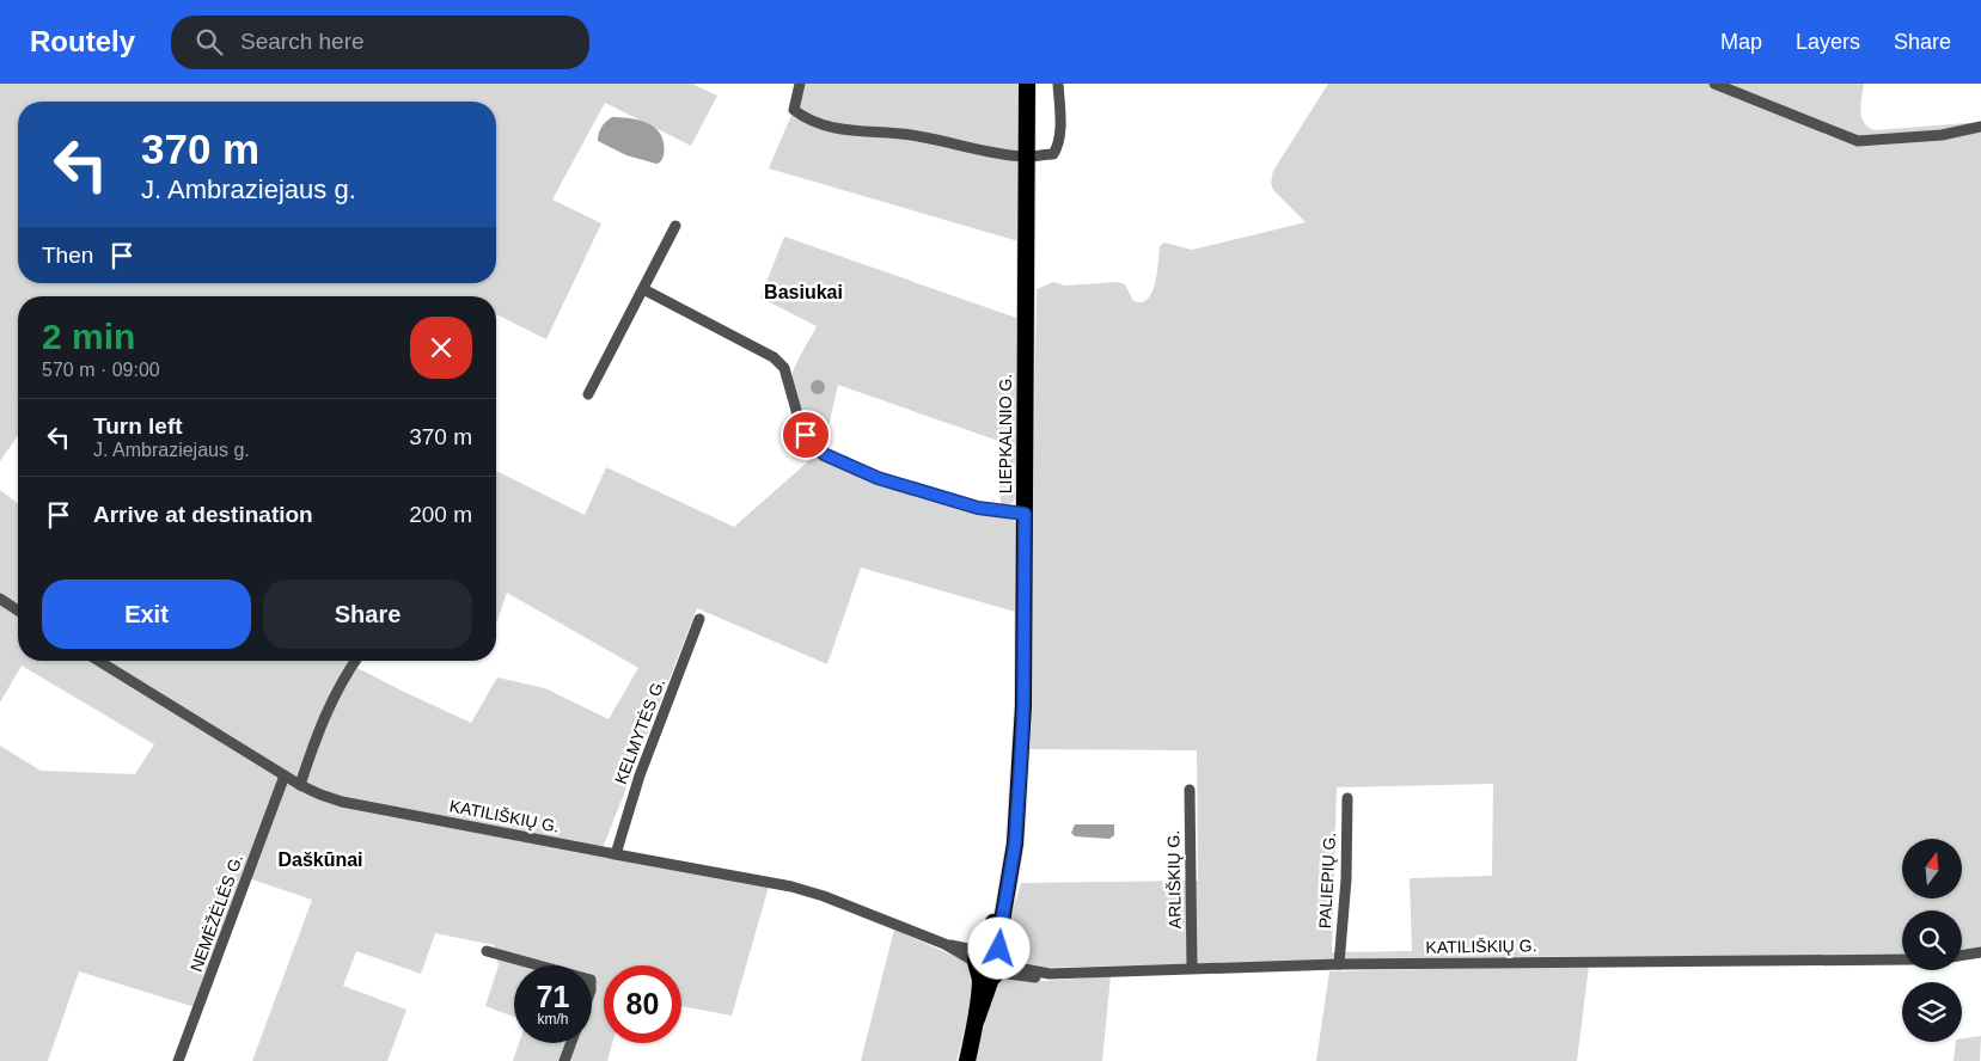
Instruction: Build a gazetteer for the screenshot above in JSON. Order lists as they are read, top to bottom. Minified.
{"streets":{"highway":["LIEPKALNIO G."],"street":["KELMYTĖS G.","KATILIŠKIŲ G.","ARLIŠKIŲ G.","PALIEPIŲ G.","NEMĖŽĖLĖS G."]},"crossings":[["LIEPKALNIO G.","KATILIŠKIŲ G."],["KELMYTĖS G.","KATILIŠKIŲ G."],["KATILIŠKIŲ G.","ARLIŠKIŲ G."],["KATILIŠKIŲ G.","PALIEPIŲ G."],["KATILIŠKIŲ G.","NEMĖŽĖLĖS G."]],"districts":["Basiukai","Daškūnai"],"north":"top","page":{"header":"Routely","search":"Search here","nav":["Map","Layers","Share"],"turn":["370 m","J. Ambraziejaus g."],"then":"Then","heading":["2 min","570 m · 09:00"],"list":[{"name":"Turn left","note":"J. Ambraziejaus g.","value":"370 m"},{"name":"Arrive at destination","value":"200 m"}],"buttons":["Exit","Share"],"speed":"71 km/h","limit":"80"}}
